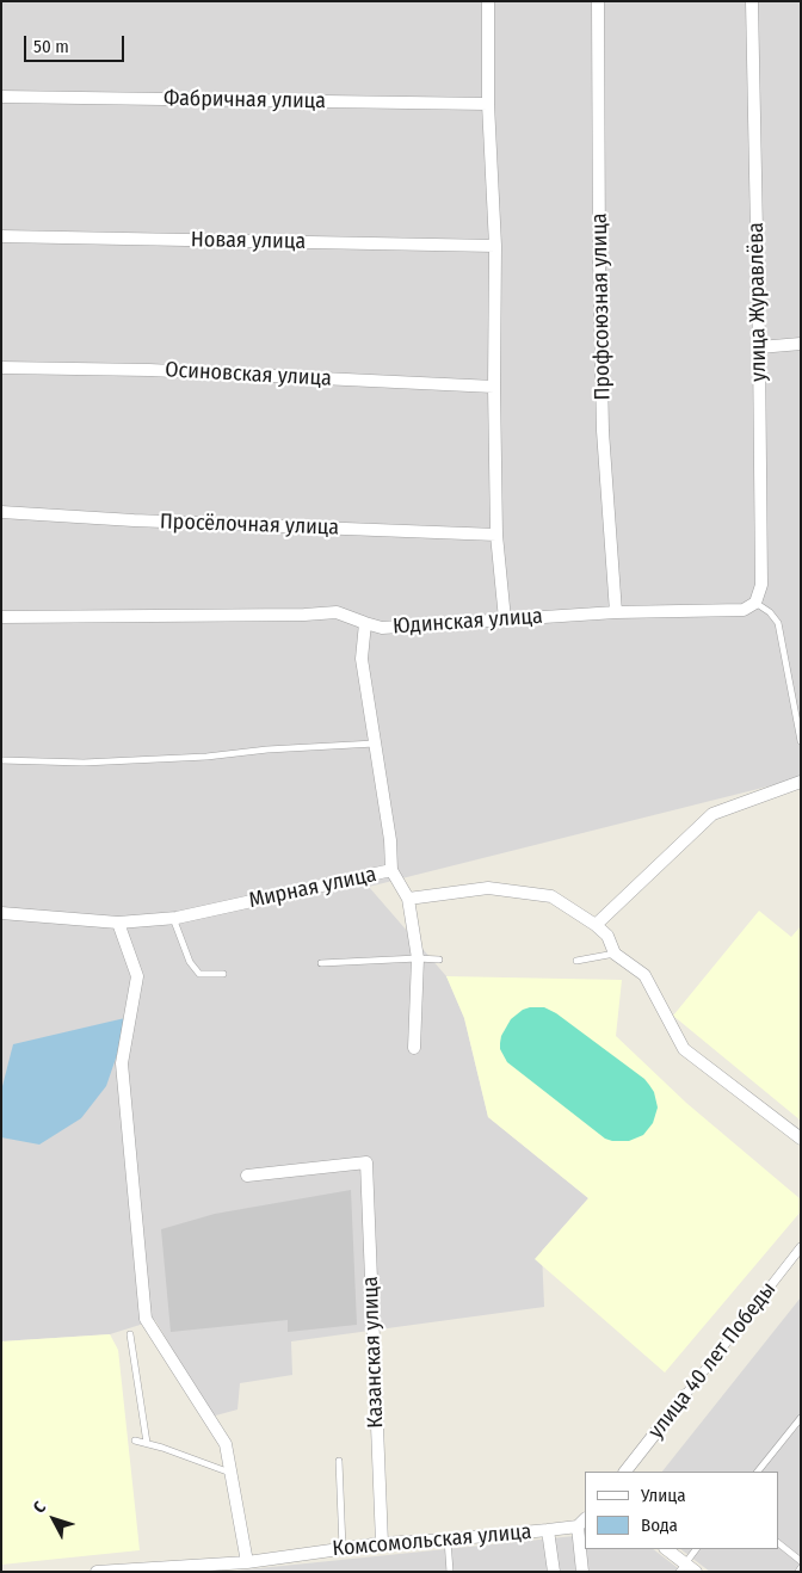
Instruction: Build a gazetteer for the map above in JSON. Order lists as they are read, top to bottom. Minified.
{"streets":{"street":["Фабричная улица","Новая улица","улица Журавлёва","Профсоюзная улица","Осиновская улица","Просёлочная улица","Юдинская улица","Мирная улица","Казанская улица","улица 40 лет Победы","Комсомольская улица"]},"crossings":[["улица Журавлёва","Юдинская улица"],["Профсоюзная улица","Юдинская улица"],["Казанская улица","Комсомольская улица"]],"legend":["Улица","Вода"],"scale_bar":"50 m","north":"top left"}
